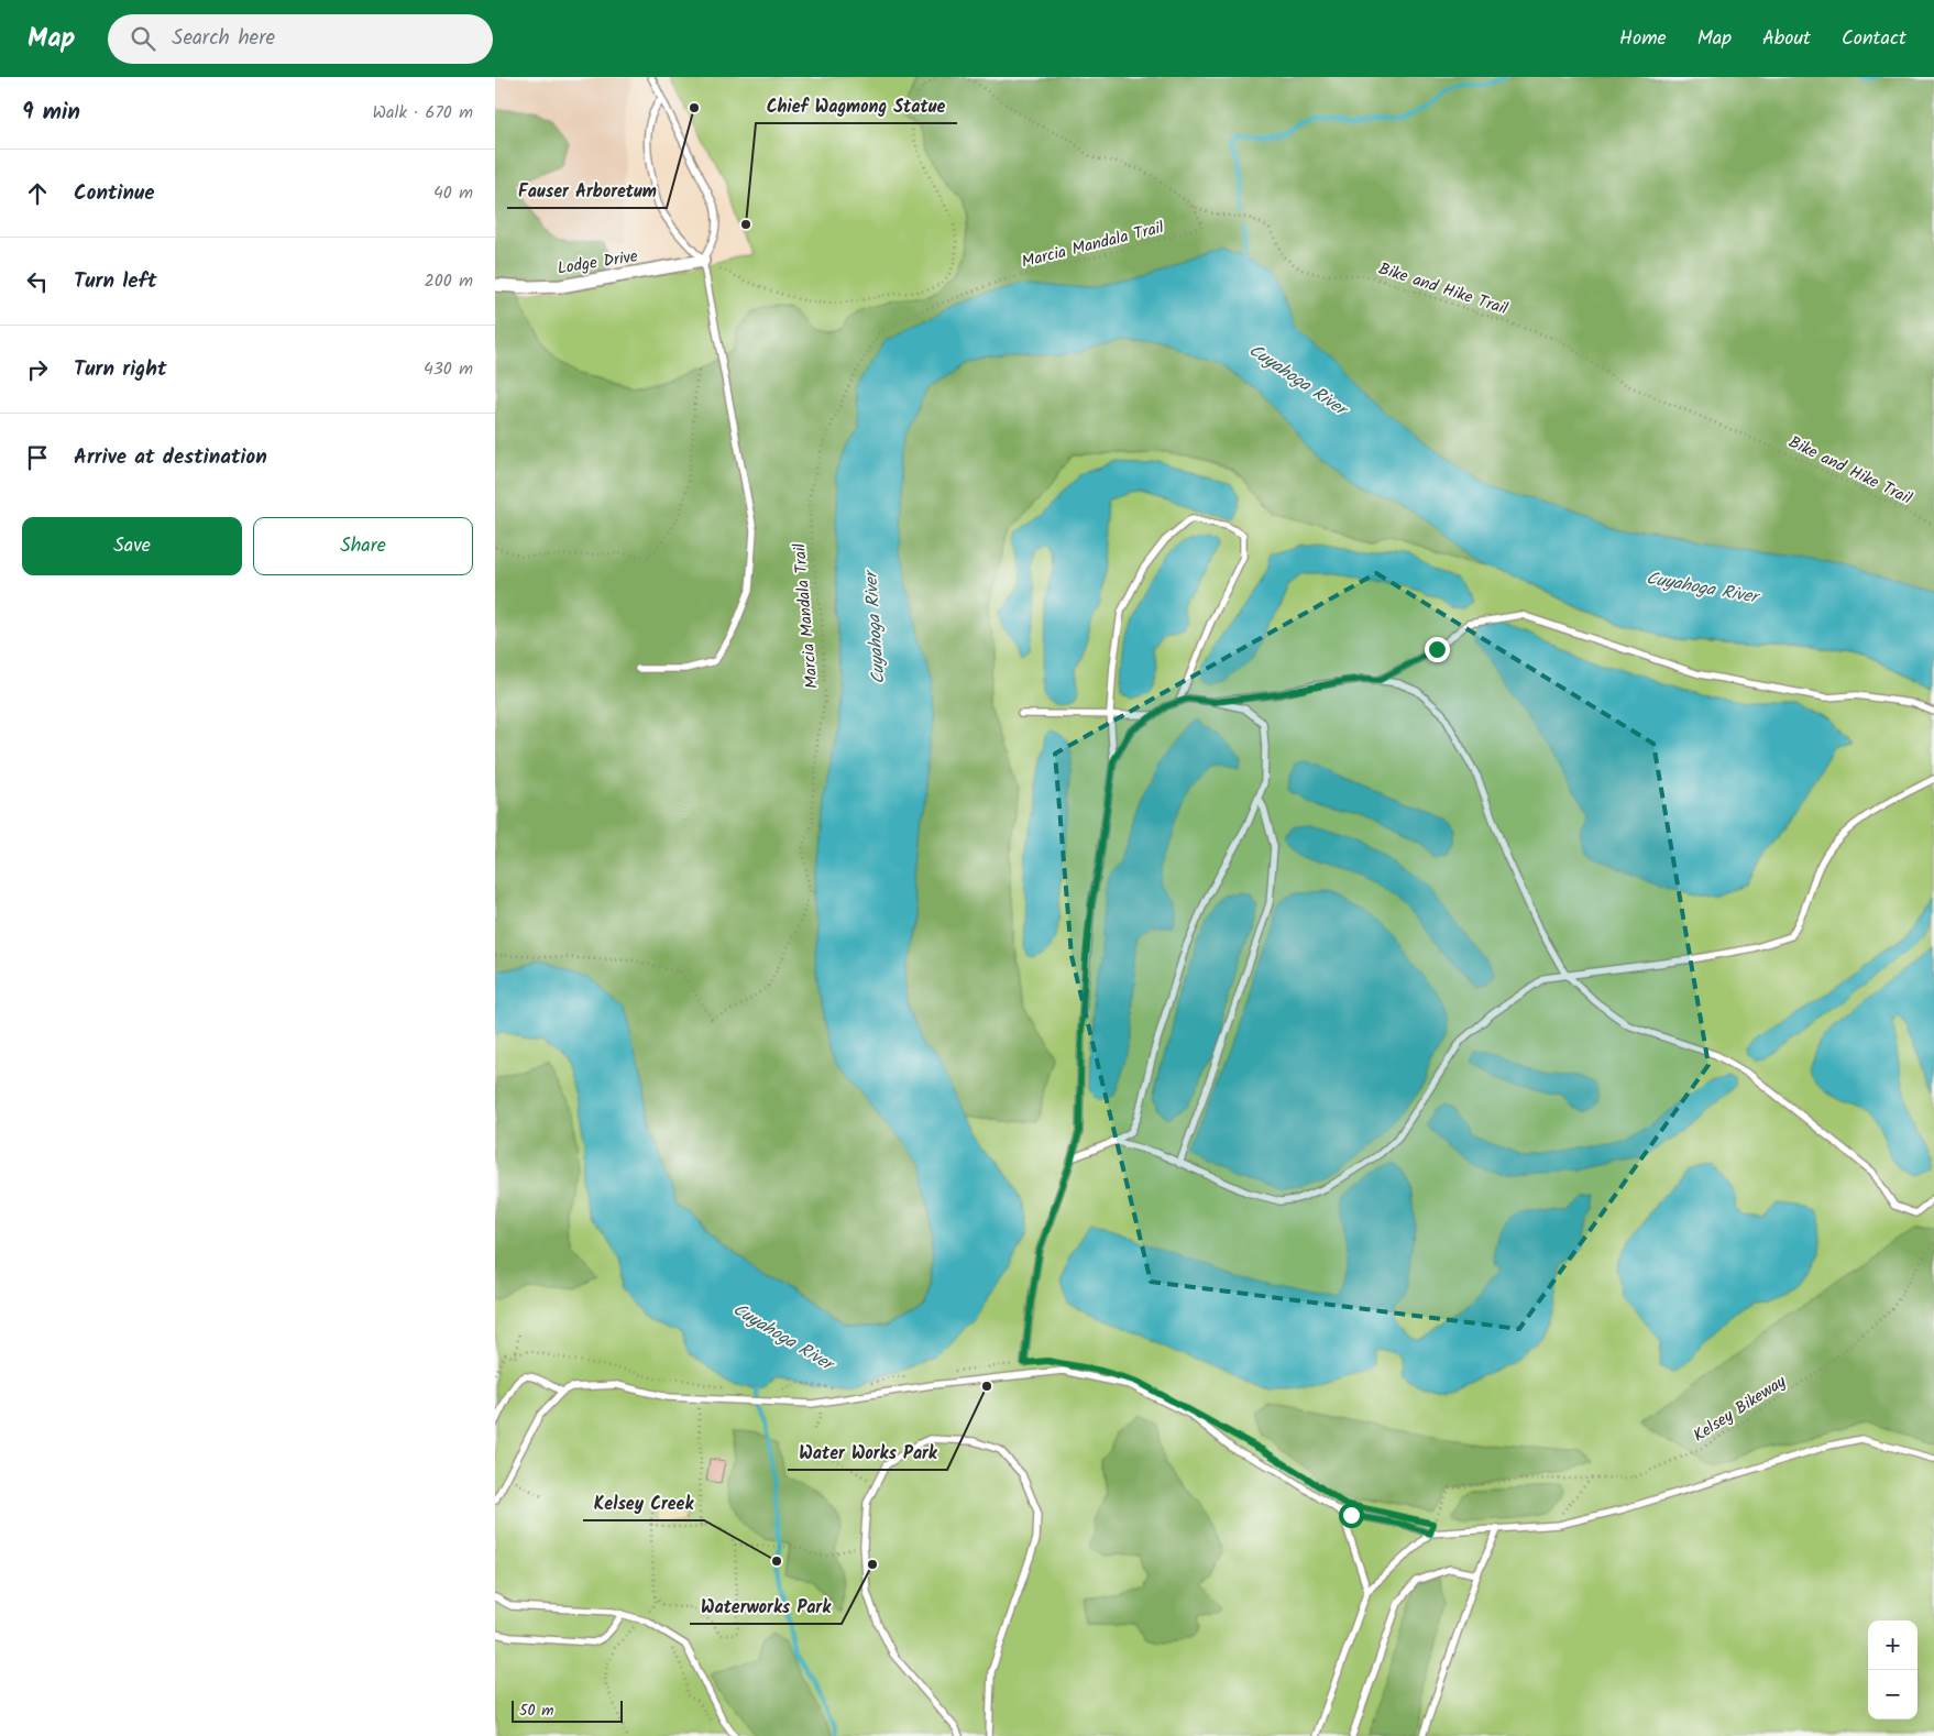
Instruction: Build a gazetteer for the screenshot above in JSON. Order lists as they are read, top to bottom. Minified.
{"streets":{"street":["Lodge Drive"],"path":["Marcia Mandala Trail","Bike and Hike Trail","Kelsey Bikeway"]},"crossings":[["Marcia Mandala Trail","Bike and Hike Trail"]],"water":["Cuyahoga River"],"places":["Fauser Arboretum","Chief Wagmong Statue","Water Works Park","Kelsey Creek","Waterworks Park"],"scale_bar":"50 m","page":{"header":"Map","search":"Search here","nav":["Home","Map","About","Contact"],"heading":["9 min","Walk · 670 m"],"list":[["Continue","40 m"],["Turn left","200 m"],["Turn right","430 m"],"Arrive at destination"],"buttons":["Save","Share"],"map_buttons":["+","−"],"scale":"50 m"}}
